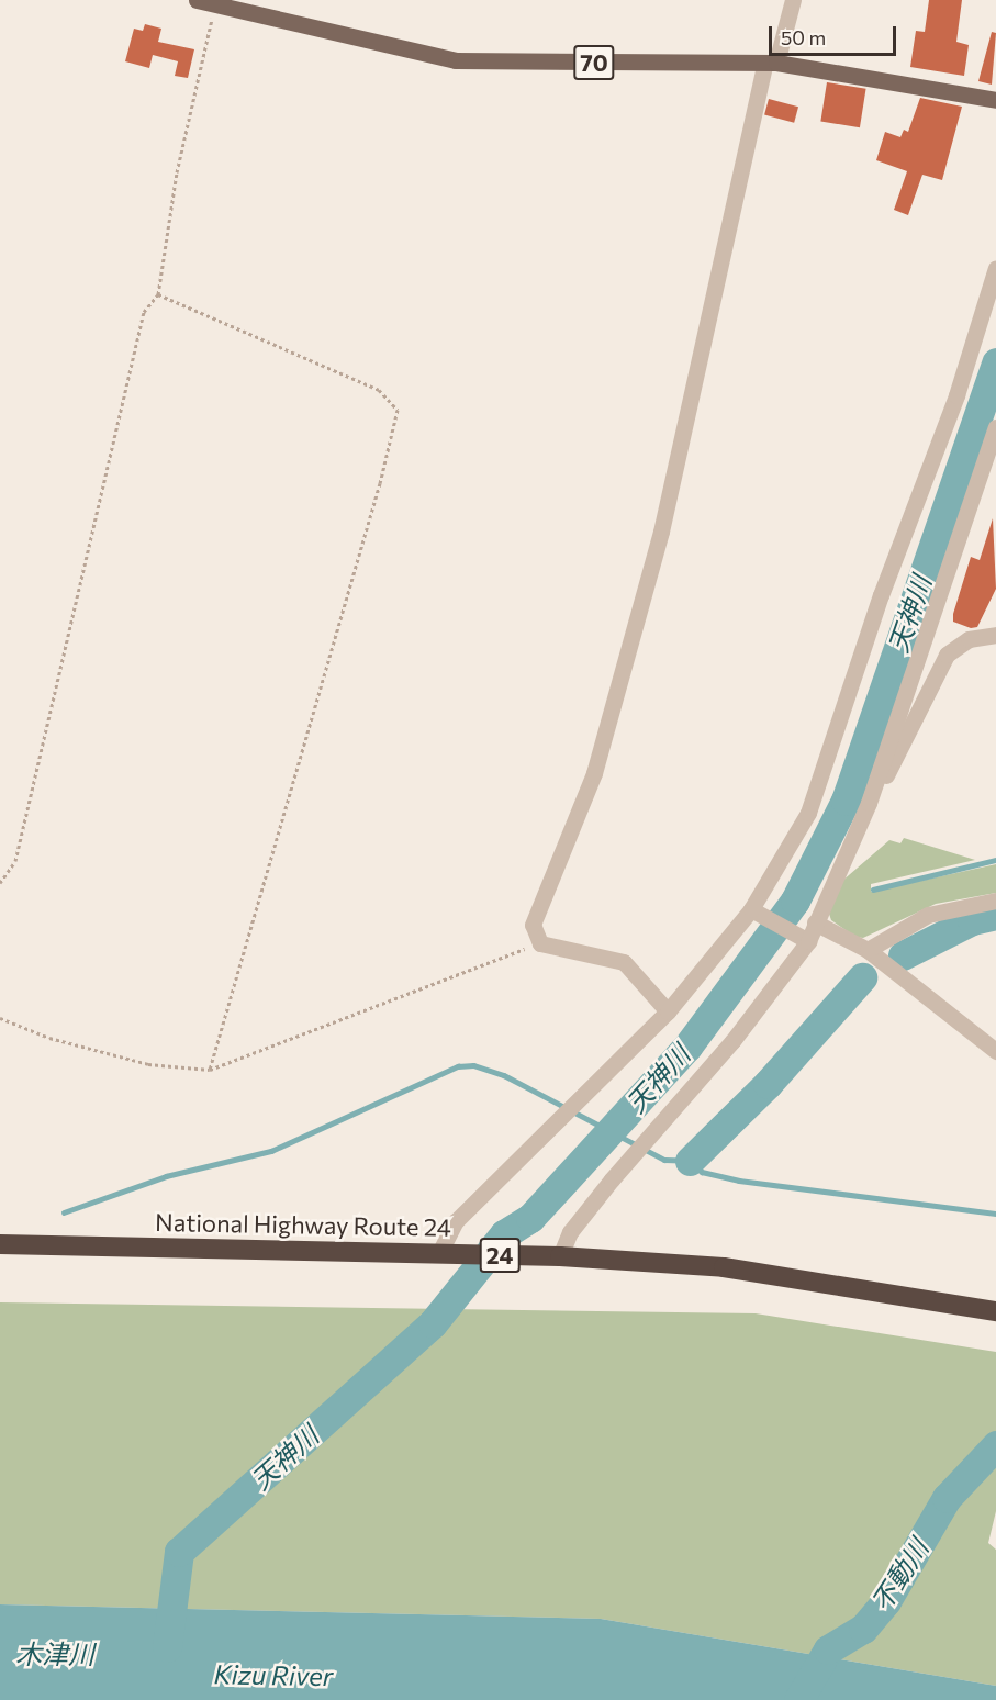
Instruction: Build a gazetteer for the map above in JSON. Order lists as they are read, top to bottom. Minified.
{"streets":{"highway":["National Highway Route 24","24"],"main road":["70"]},"water":["天神川","不動川","木津川","Kizu River"],"scale_bar":"50 m"}
